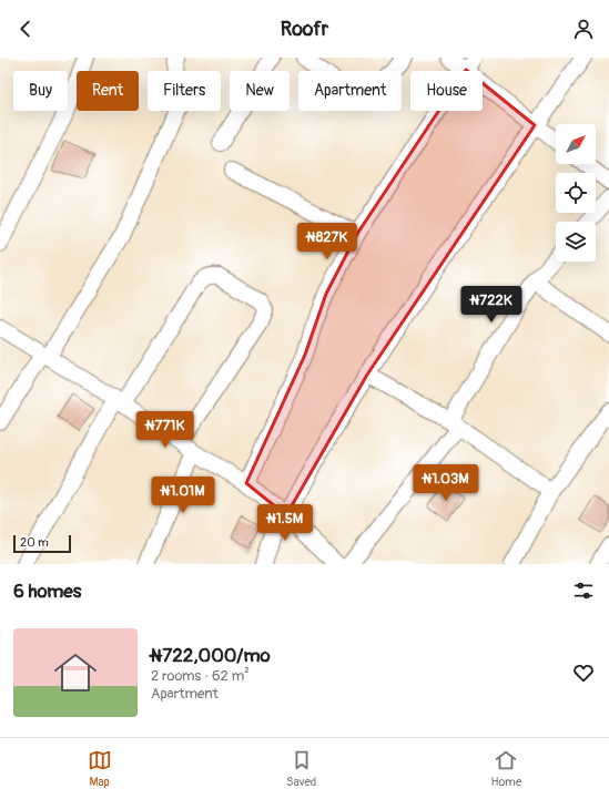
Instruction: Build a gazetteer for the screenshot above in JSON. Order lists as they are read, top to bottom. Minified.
{"scale_bar":"20 m","north":"top right","page":{"header":"Roofr","chip":["Buy","Rent","Filters","New","Apartment","House"],"price":["₦827K","₦722K","₦771K","₦1.03M","₦1.01M","₦1.5M"],"scale":"20 m","heading":"6 homes","list":[{"name":"₦722,000/mo","note":"2 rooms · 62 m² · Apartment"}],"tabs":["Map","Saved","Home"]}}
